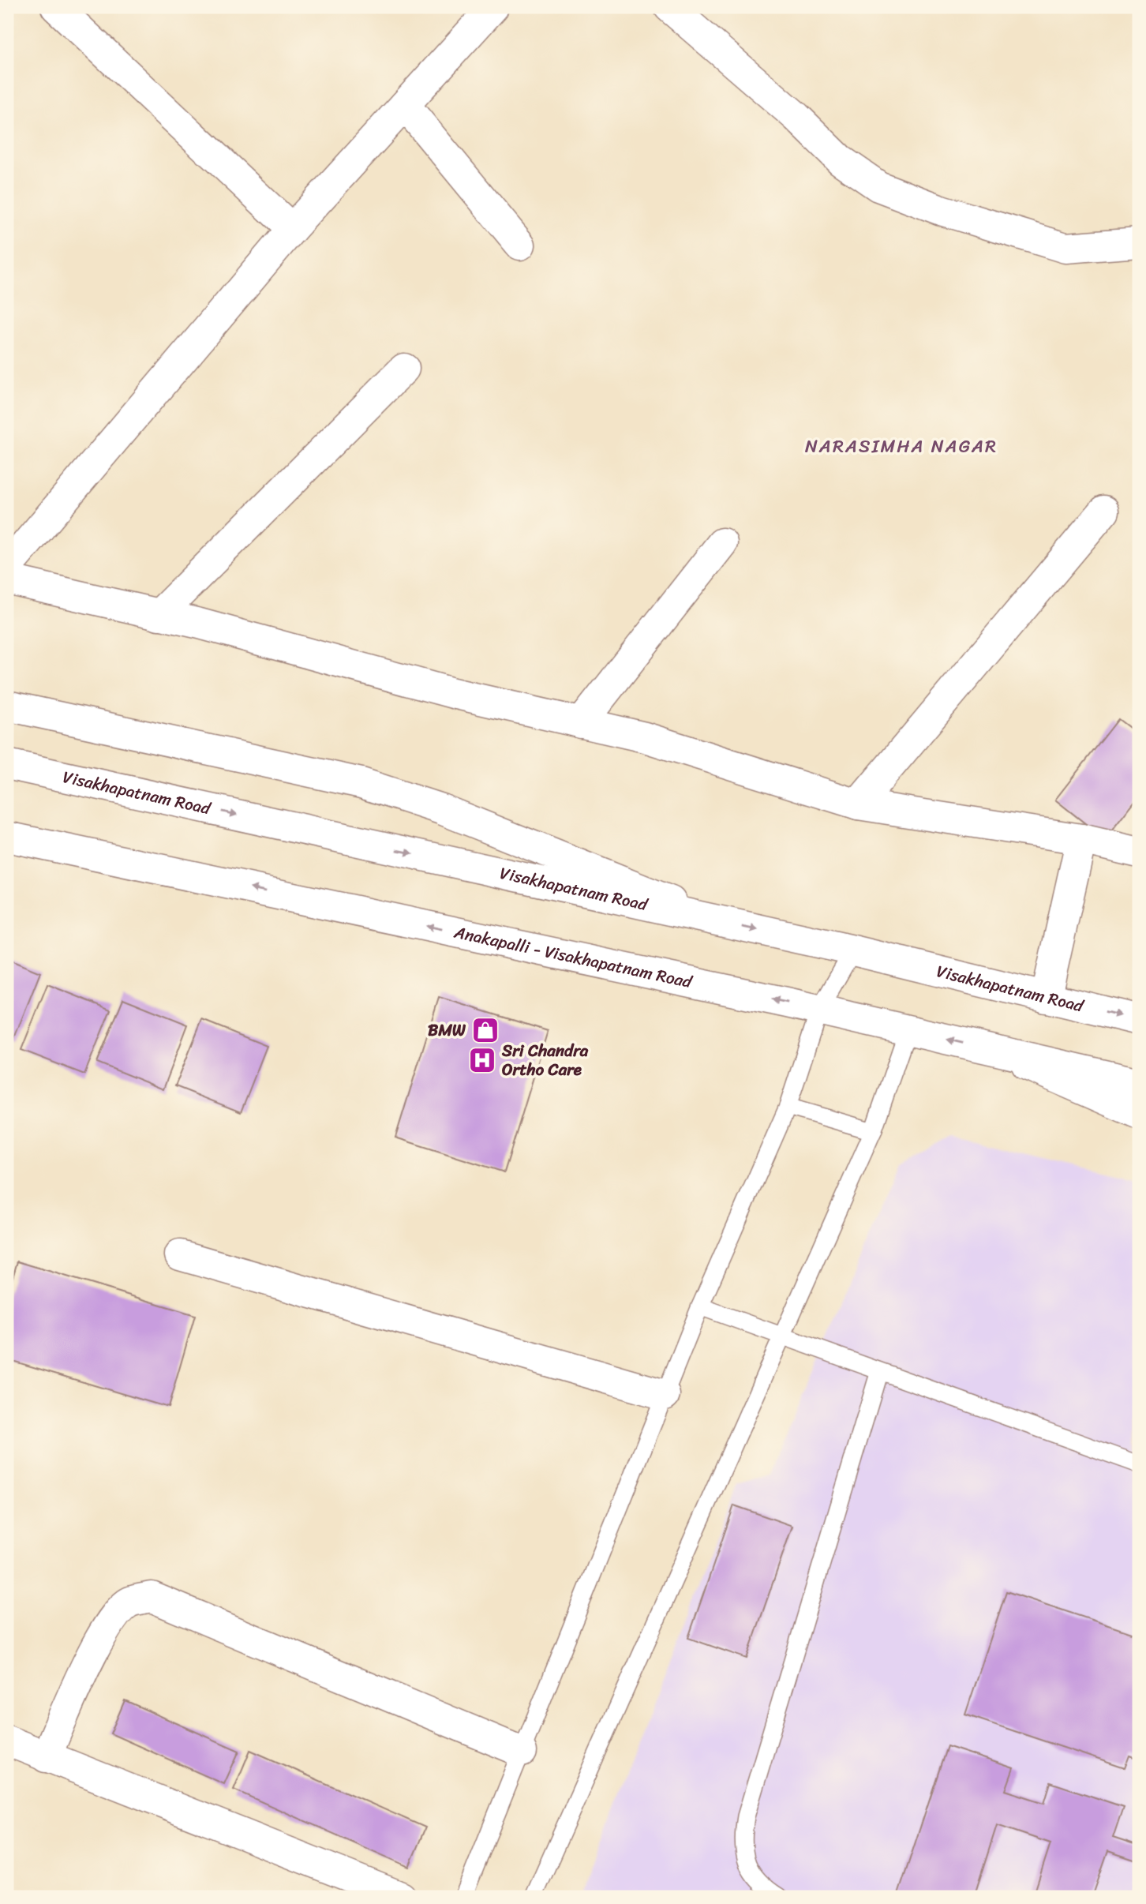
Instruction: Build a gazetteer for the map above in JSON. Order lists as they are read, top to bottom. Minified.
{"streets":{"street":["Visakhapatnam Road","Anakapalli - Visakhapatnam Road"]},"districts":["NARASIMHA NAGAR"],"places":{"shop":["BMW"],"hospital":["Sri Chandra Ortho Care"]}}
